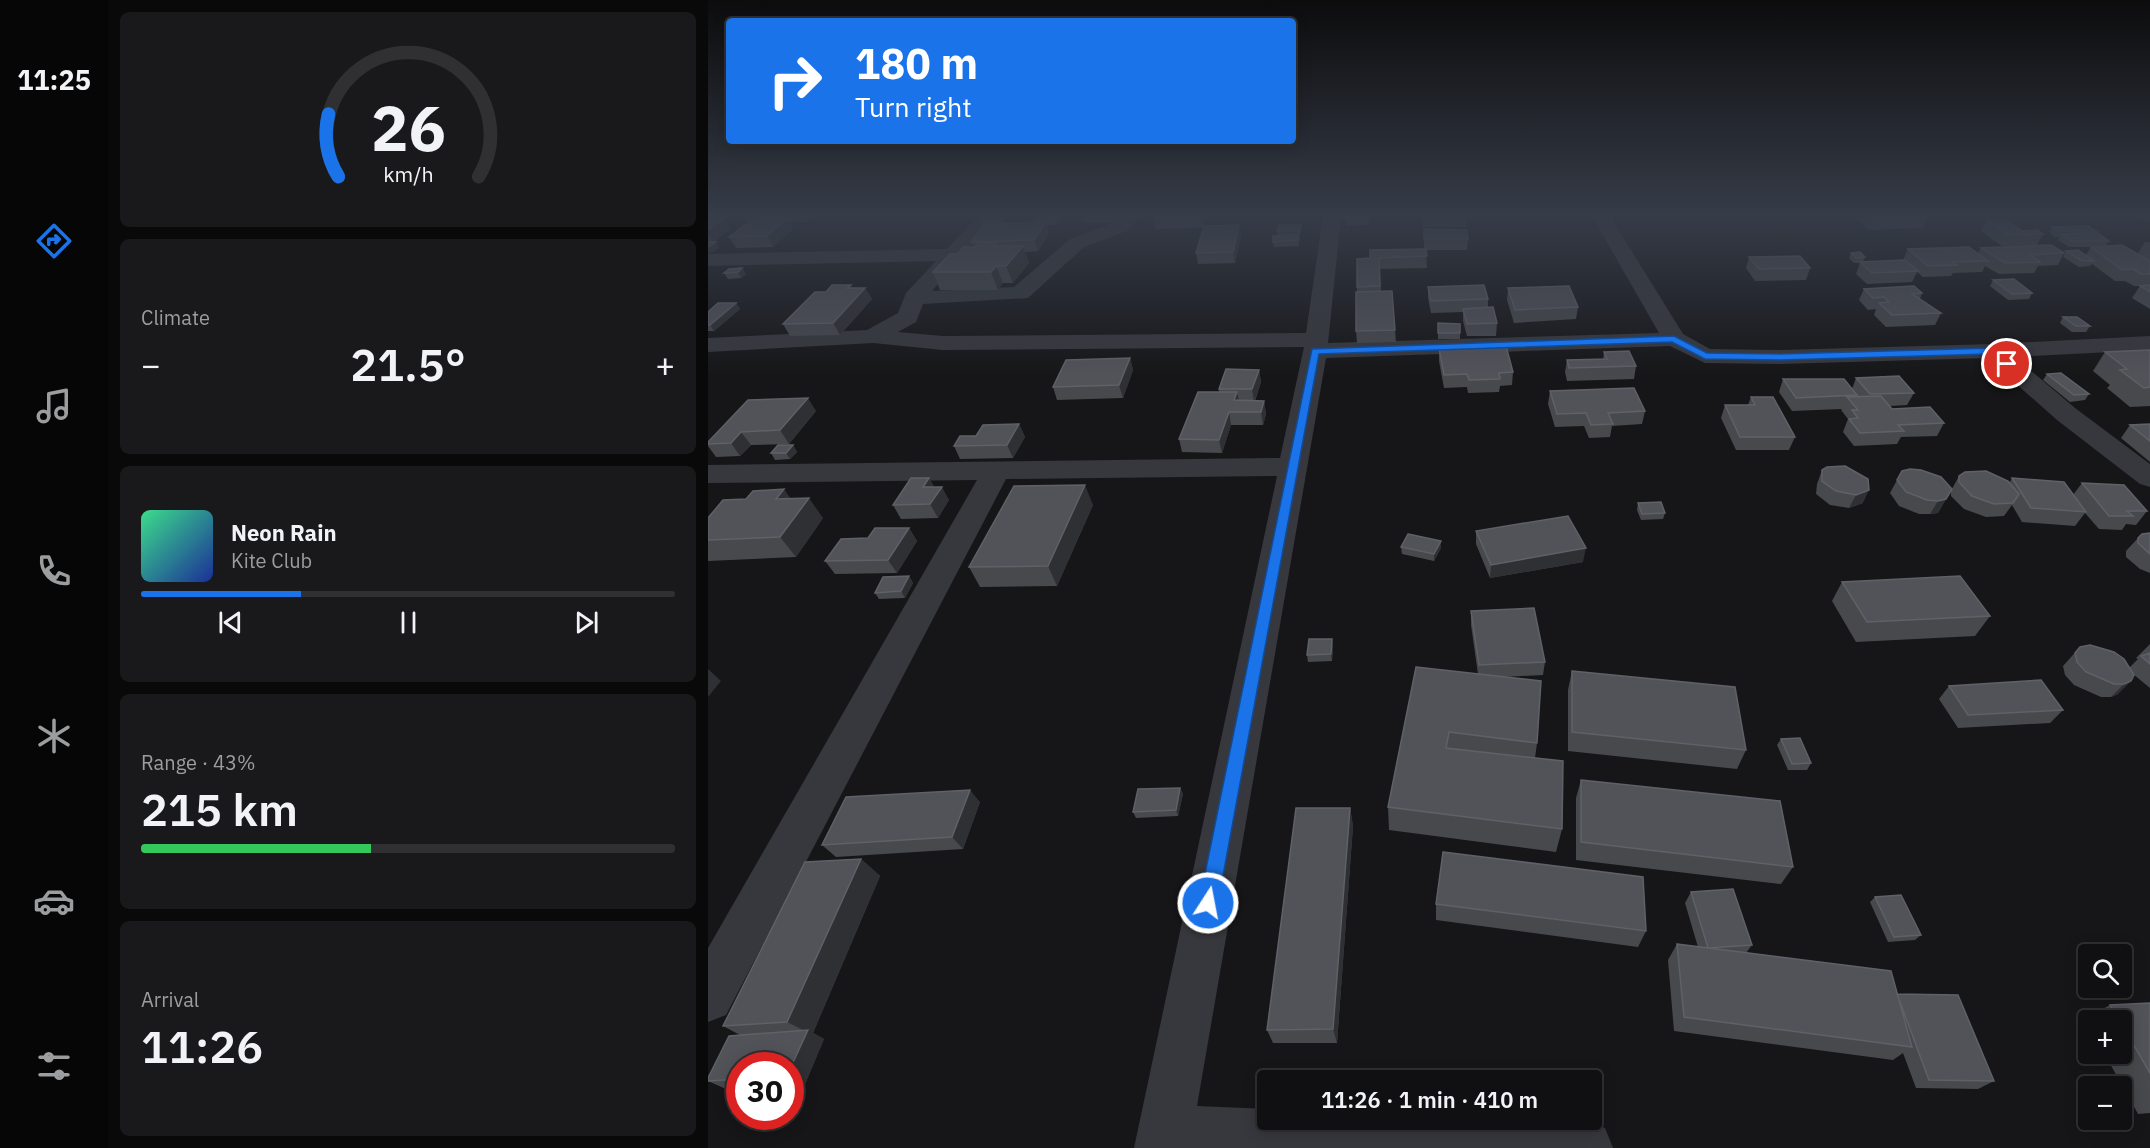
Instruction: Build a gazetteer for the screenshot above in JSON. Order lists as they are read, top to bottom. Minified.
{"page":{"tabs":"11:25","turn":["180 m","Turn right"],"tile":["Climate",["Range · 43%","215 km"],["Arrival","11:26"]],"heat":["−","21.5°","+"],"song":["Neon Rain","Kite Club"],"map_buttons":["+","−"],"limit":"30","trip":"11:26 · 1 min · 410 m","gauge":["26","km/h"]}}
